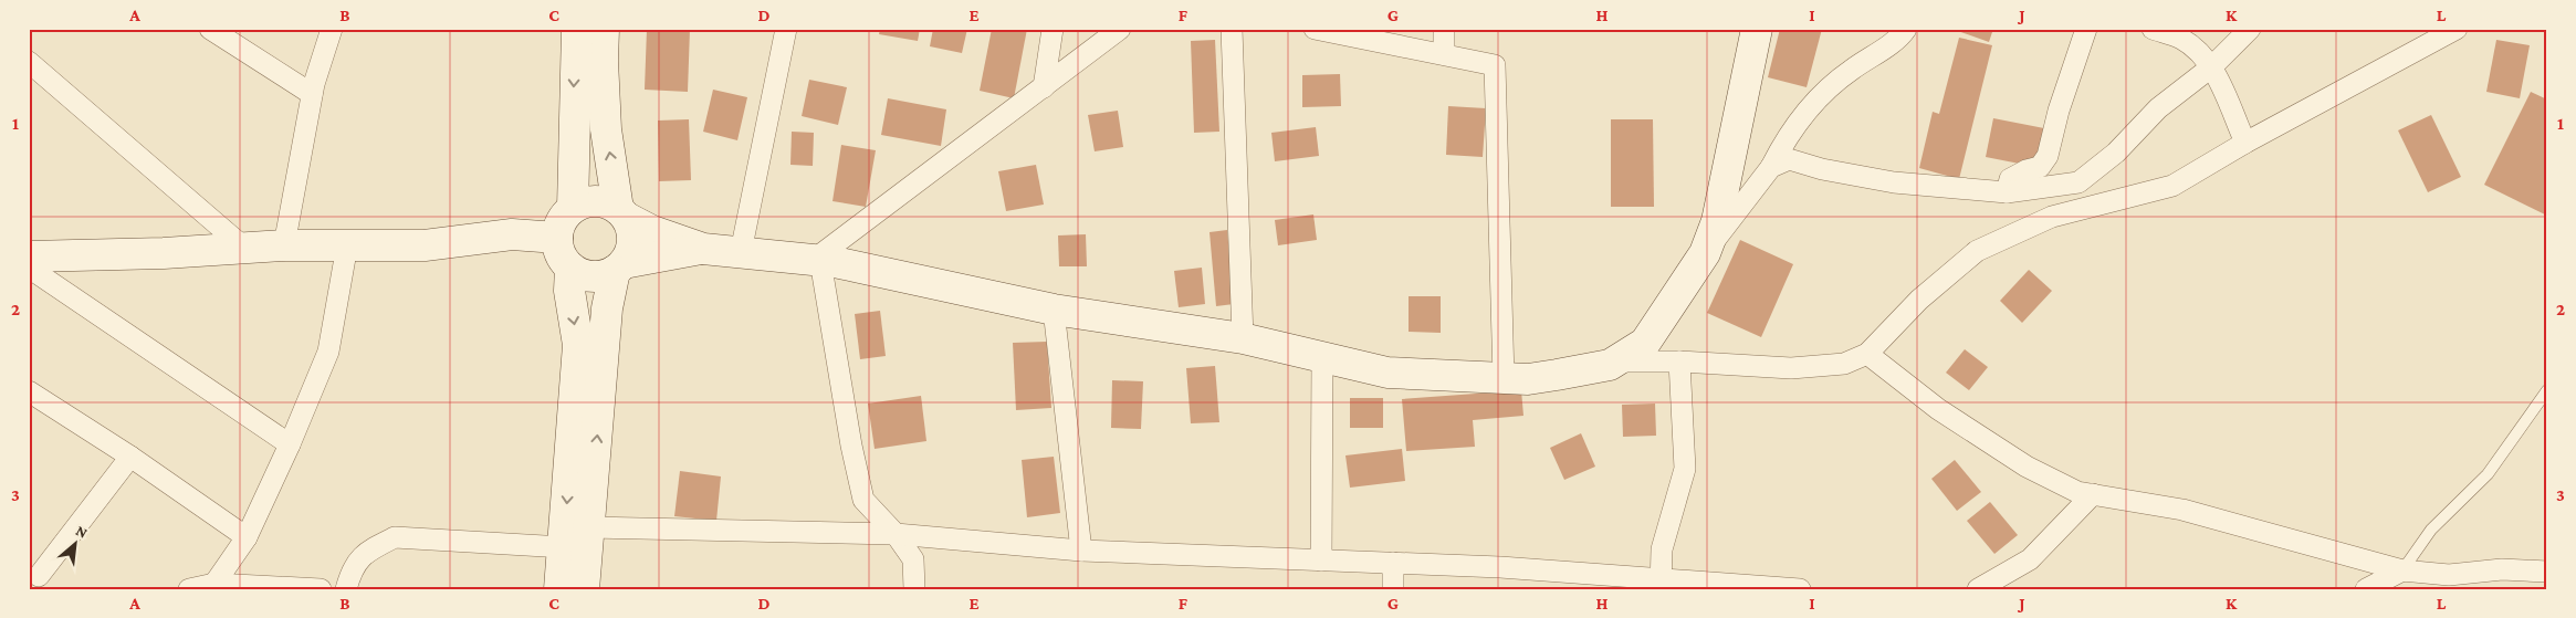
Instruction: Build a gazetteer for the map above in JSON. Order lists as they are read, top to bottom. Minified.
{"north":"top right","grid":{"columns":["A","B","C","D","E","F","G","H","I","J","K","L"],"rows":["1","2","3"]}}
